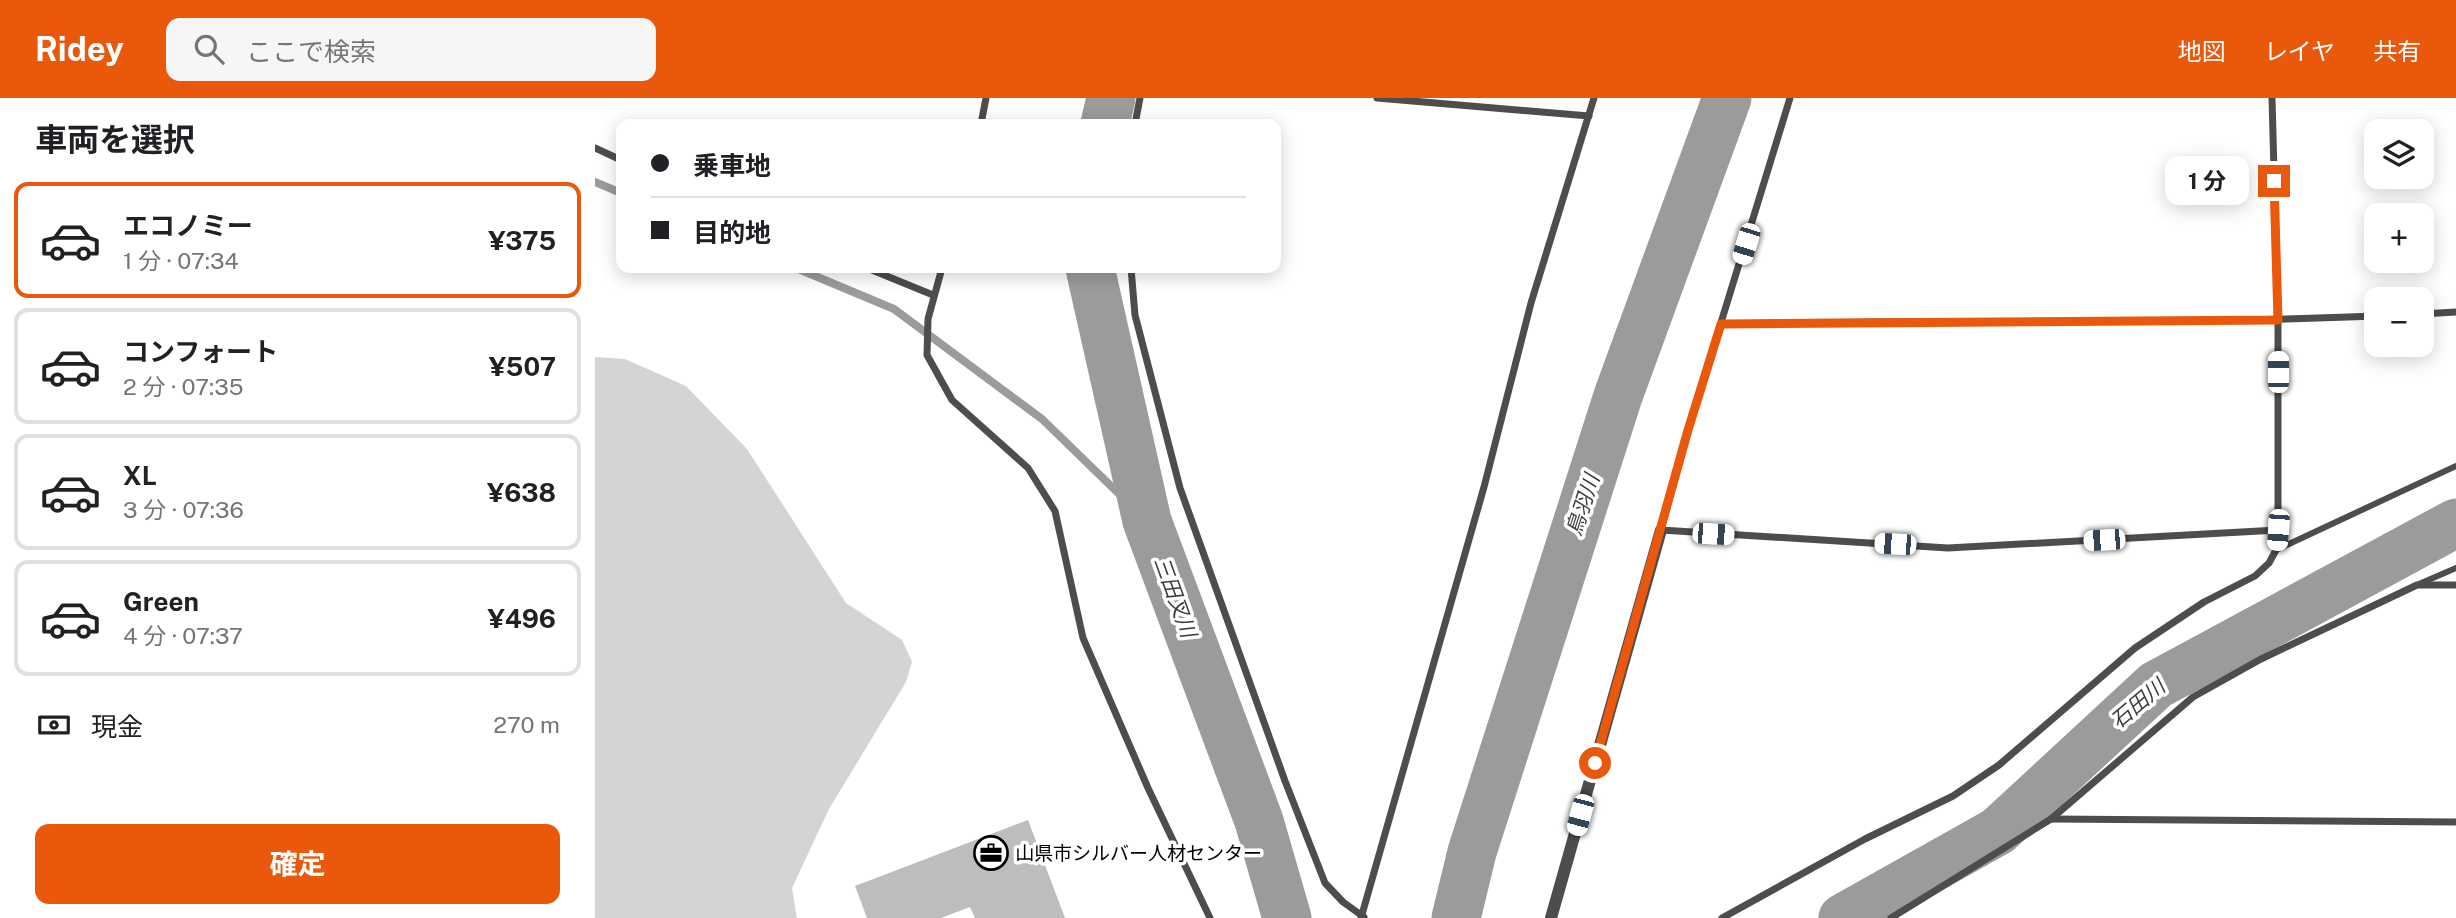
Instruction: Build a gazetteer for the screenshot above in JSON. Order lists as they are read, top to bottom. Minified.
{"water":["鳥羽川","三田叉川","石田川"],"places":{"office":["山県市シルバー人材センター"]},"page":{"header":"Ridey","search":"ここで検索","nav":["地図","レイヤ","共有"],"heading":"車両を選択","map_buttons":["+","−"],"banner":["乗車地","目的地"],"bubble":"1 分","list":[{"name":"エコノミー","note":"1 分 · 07:34","value":"¥375"},{"name":"コンフォート","note":"2 分 · 07:35","value":"¥507"},{"name":"XL","note":"3 分 · 07:36","value":"¥638"},{"name":"Green","note":"4 分 · 07:37","value":"¥496"}],"pay":["現金","270 m"],"buttons":"確定"}}
